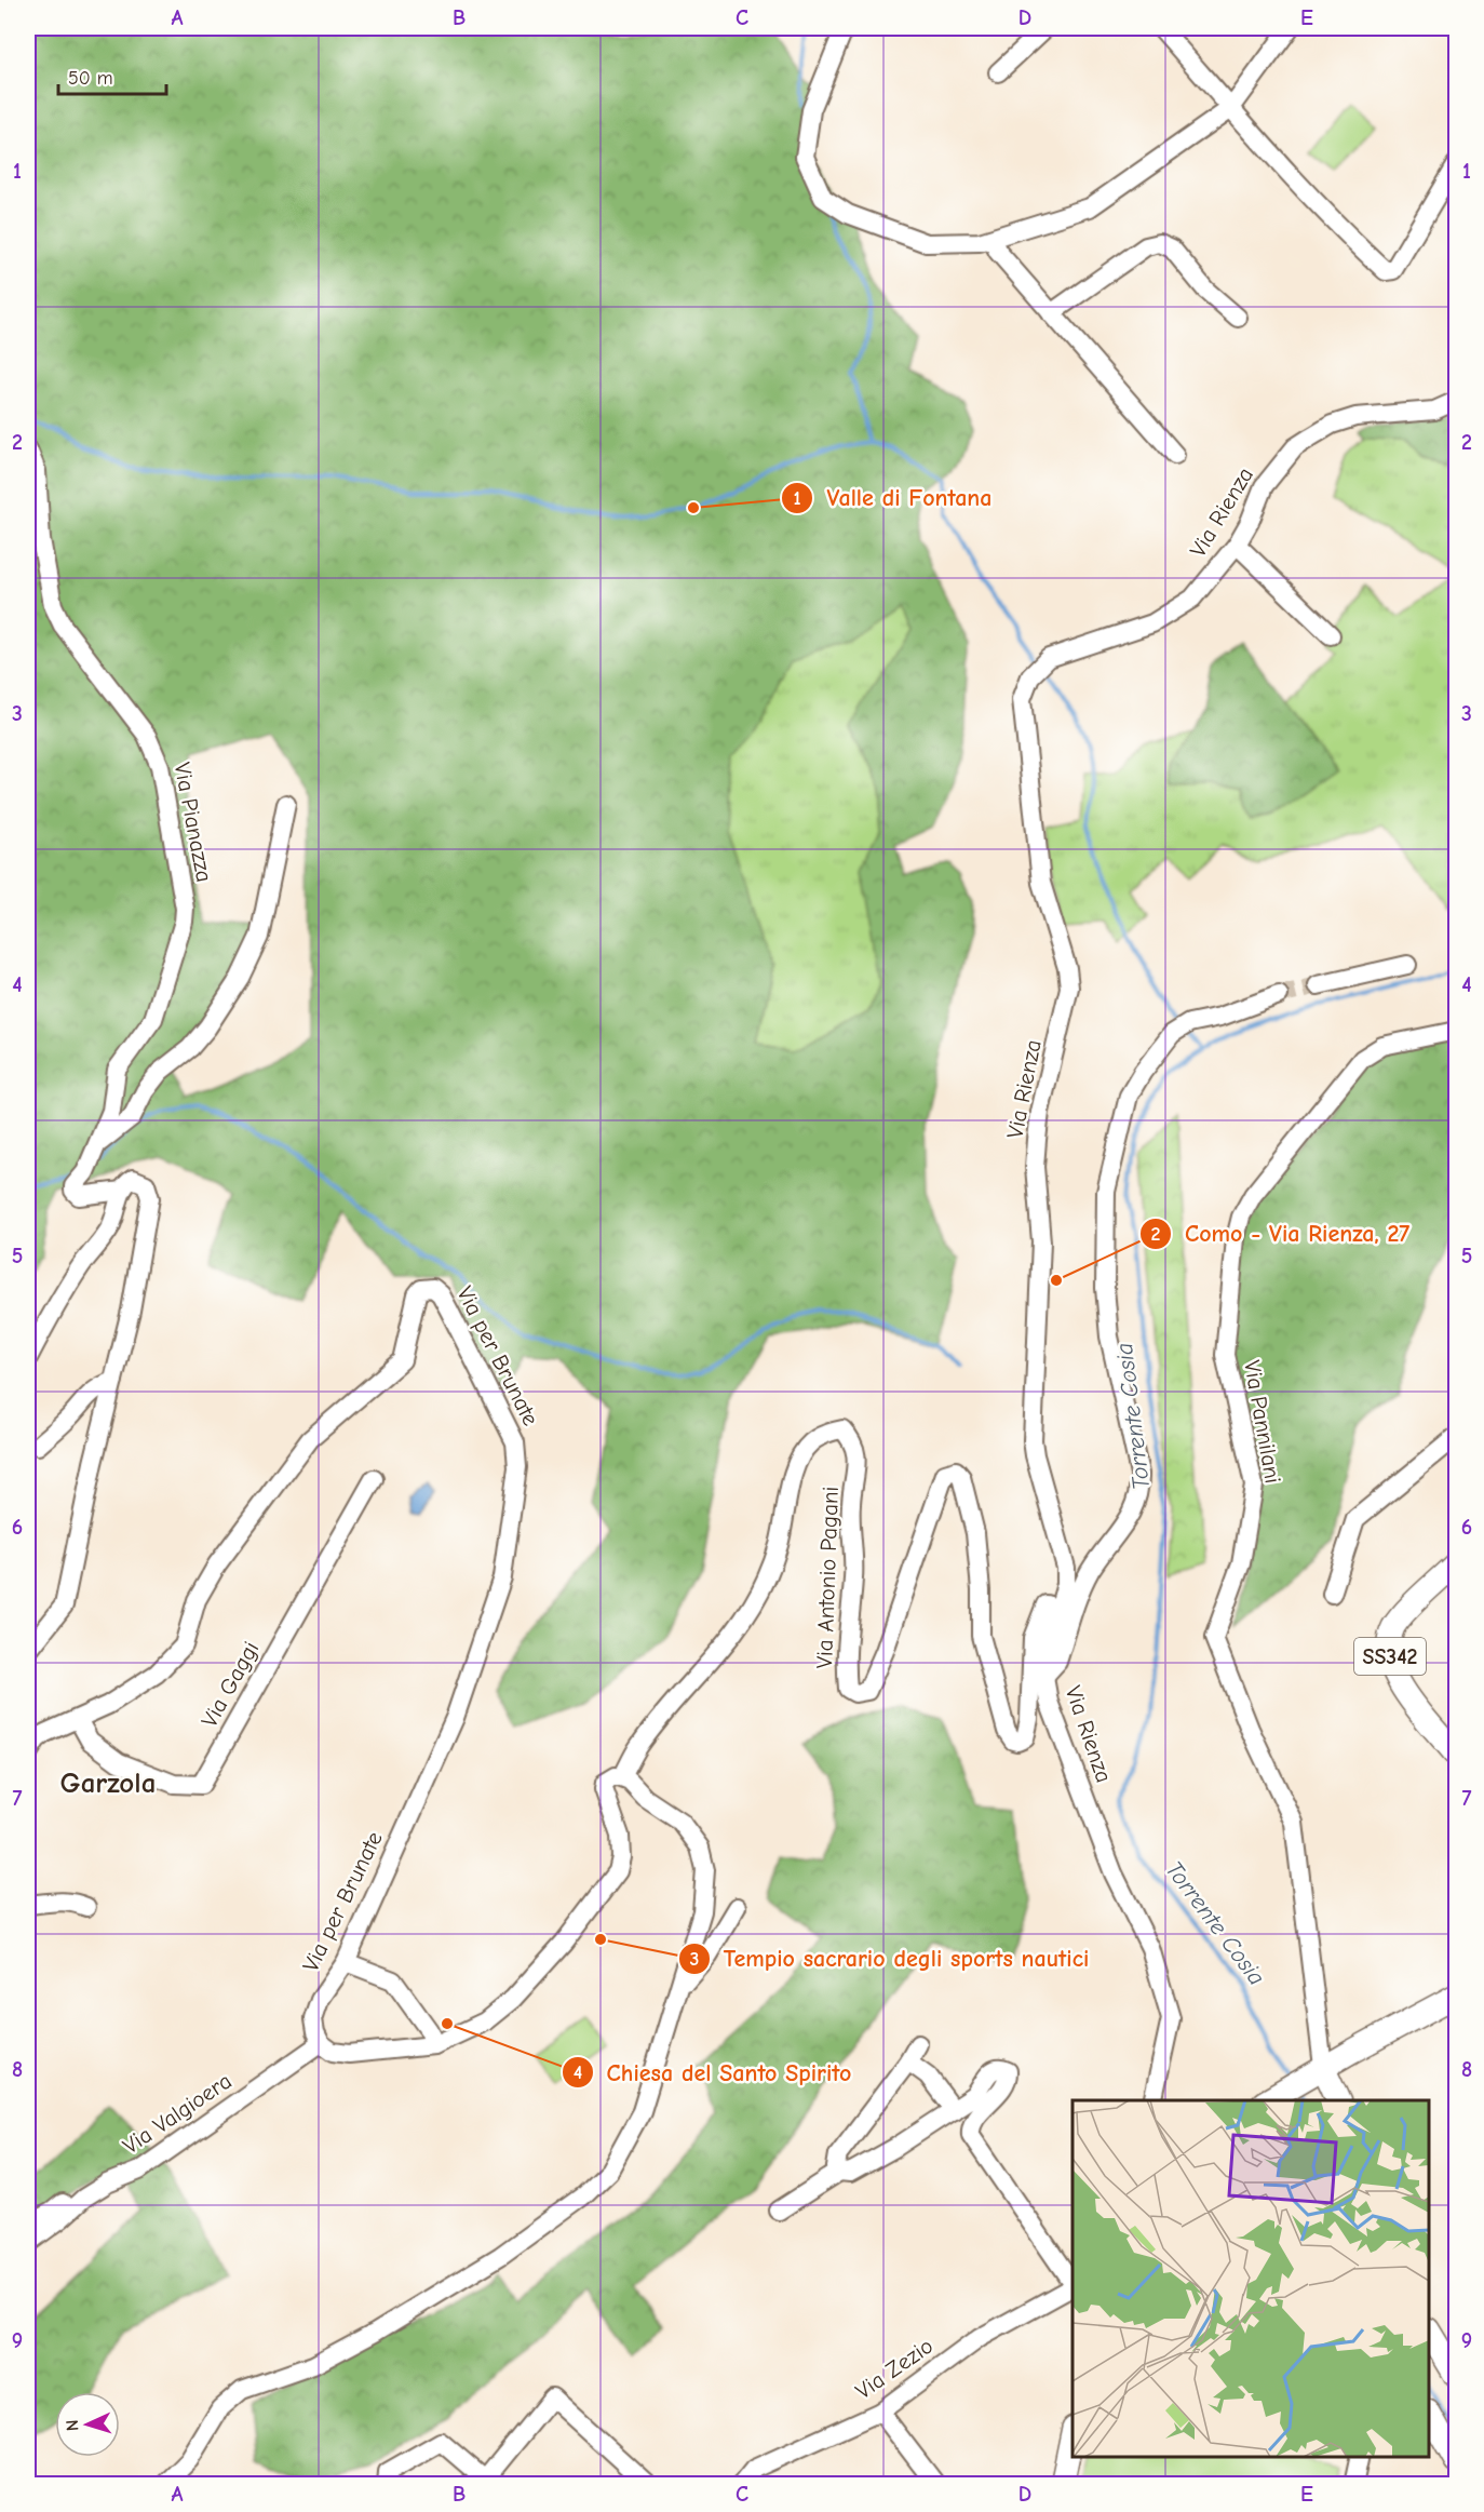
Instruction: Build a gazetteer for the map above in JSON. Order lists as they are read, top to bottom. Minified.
{"streets":{"main road":["SS342"],"street":["Via Rienza","Via Pianazza","Via per Brunate","Via Pannilani","Via Antonio Pagani","Via Gaggi","Via Valgioera","Via Zezio"]},"crossings":[["Via Rienza","Via Antonio Pagani"],["Via per Brunate","Via Gaggi"],["Via per Brunate","Via Valgioera"]],"districts":["Garzola"],"water":["Torrente Cosia"],"places":["Valle di Fontana","Como - Via Rienza, 27","Tempio sacrario degli sports nautici","Chiesa del Santo Spirito"],"scale_bar":"50 m","north":"left","grid":{"columns":["A","B","C","D","E"],"rows":["1","2","3","4","5","6","7","8","9"]}}
